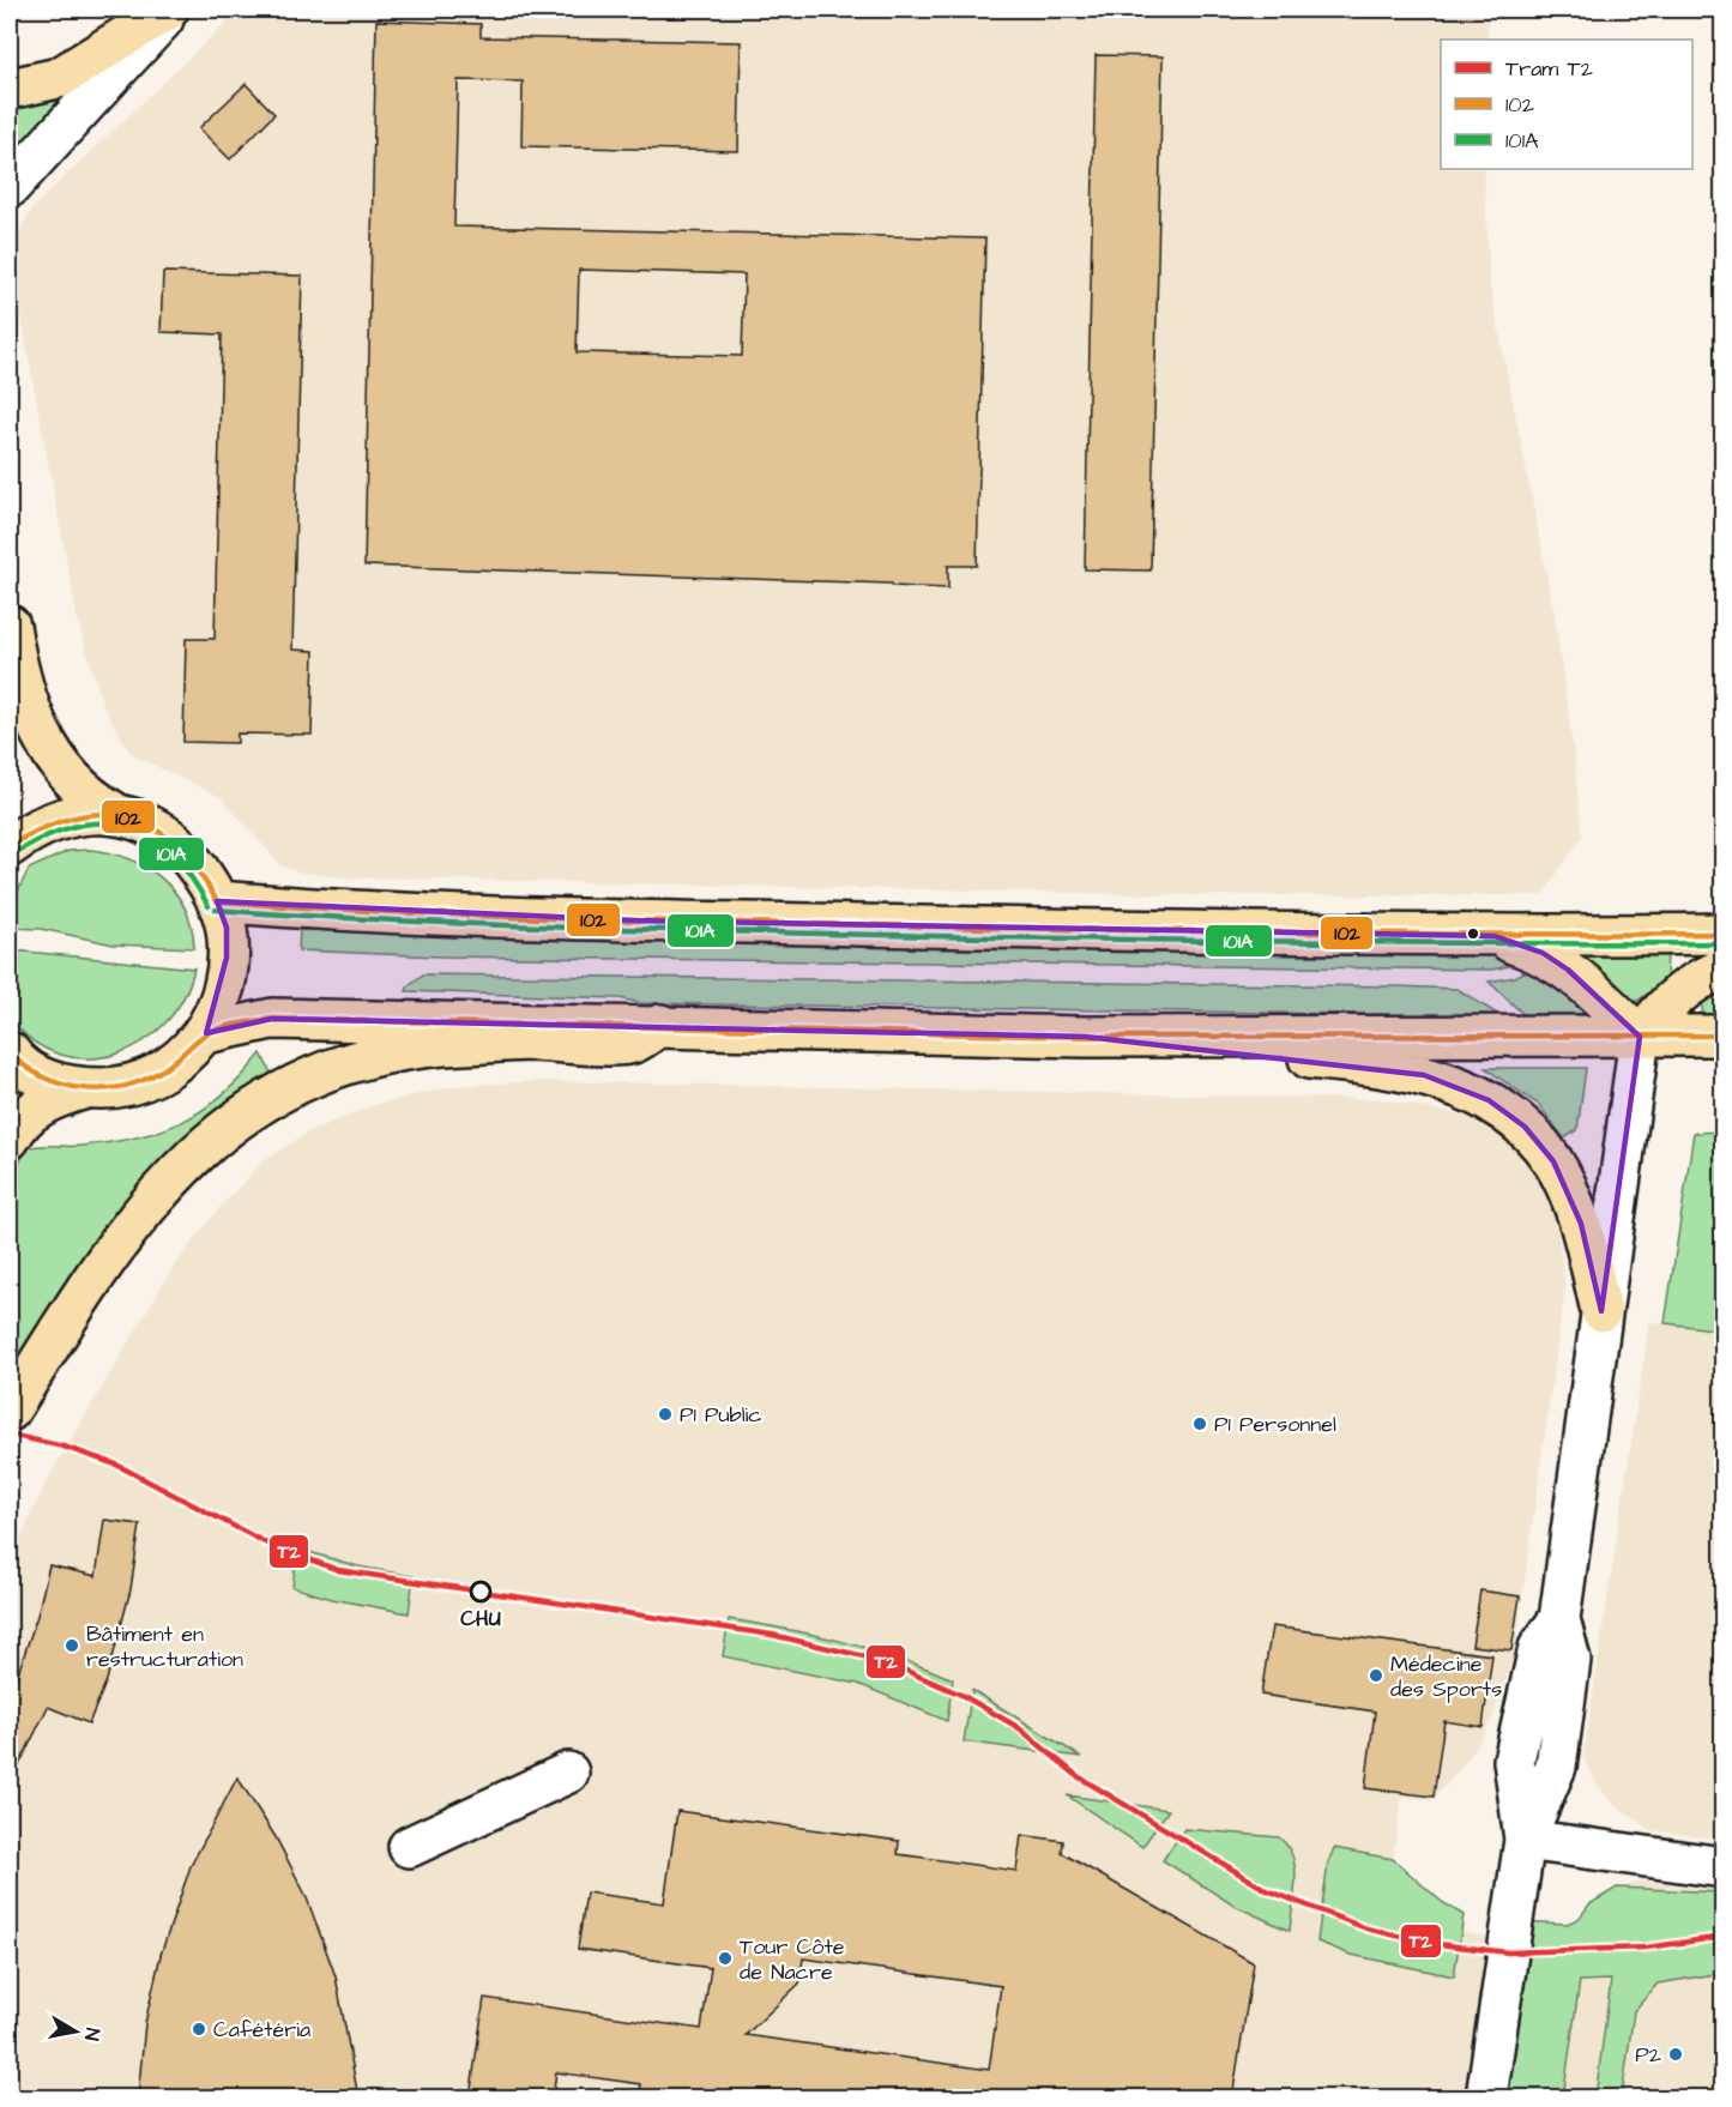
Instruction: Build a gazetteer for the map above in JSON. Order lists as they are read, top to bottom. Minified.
{"places":["P1 Public","P1 Personnel","CHU","Bâtiment en restructuration","Médecine des Sports","Tour Côte de Nacre","Cafétéria","P2"],"lines":["transit line 102","transit line 101A","tram line T2"],"legend":["Tram T2","102","101A"],"north":"right"}
